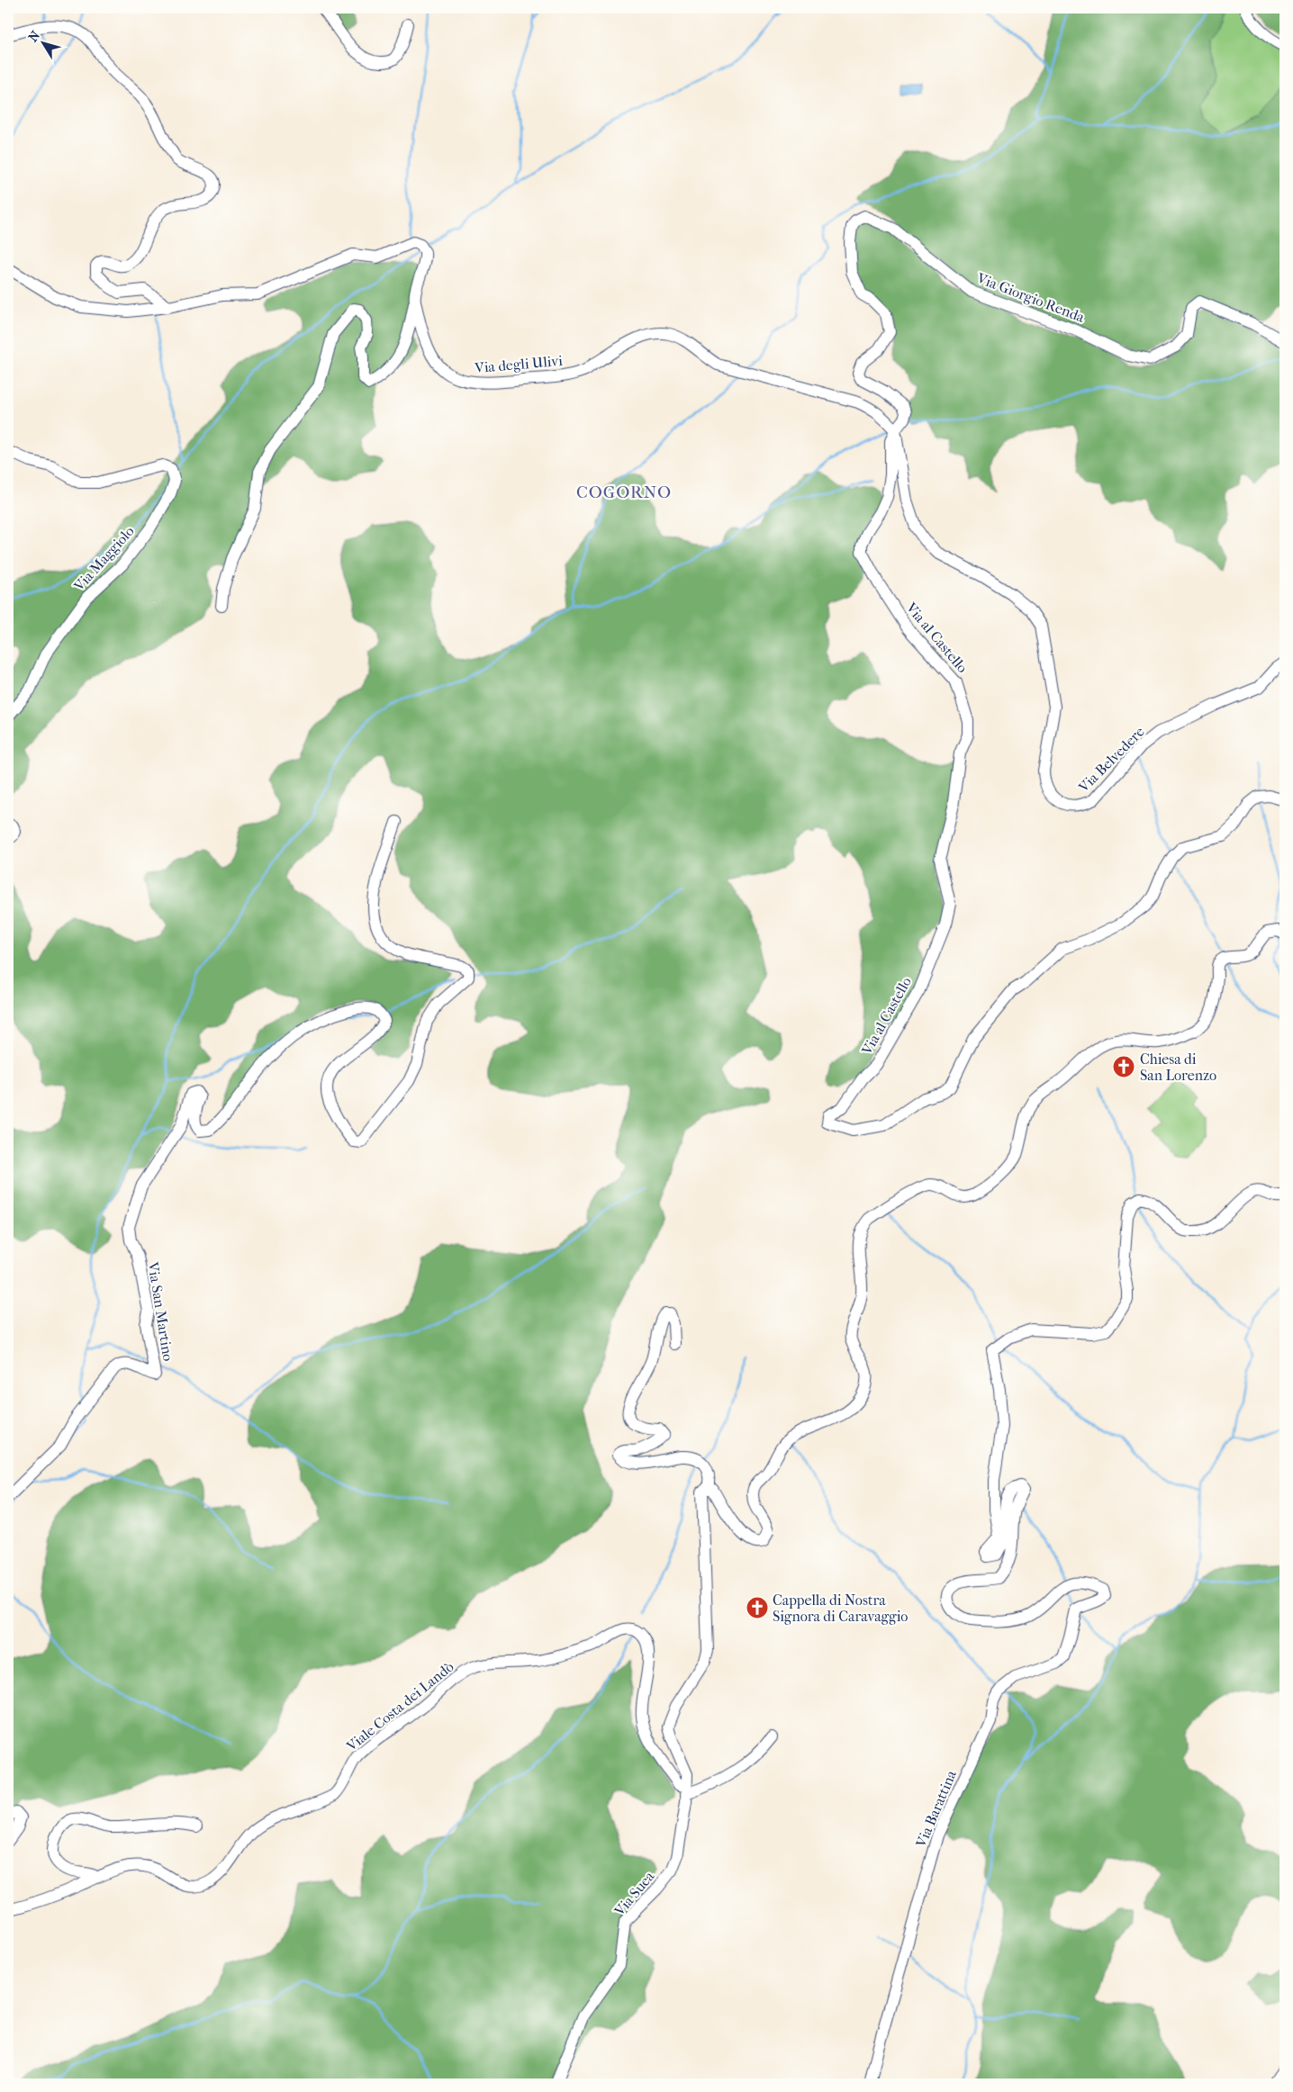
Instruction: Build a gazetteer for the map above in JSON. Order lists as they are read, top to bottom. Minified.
{"streets":{"street":["Via Giorgio Renda","Via degli Ulivi","Via Maggiolo","Via al Castello","Via Belvedere","Via San Martino","Viale Costa dei Landò","Via Barattina","Via Suea"]},"crossings":[["Via Giorgio Renda","Via degli Ulivi"],["Via Giorgio Renda","Via al Castello"],["Via Giorgio Renda","Via Belvedere"],["Via degli Ulivi","Via al Castello"],["Via degli Ulivi","Via Belvedere"],["Via al Castello","Via Belvedere"],["Viale Costa dei Landò","Via Suea"]],"districts":["COGORNO"],"places":{"church":["Chiesa di San Lorenzo","Cappella di Nostra Signora di Caravaggio"]},"north":"top left"}
